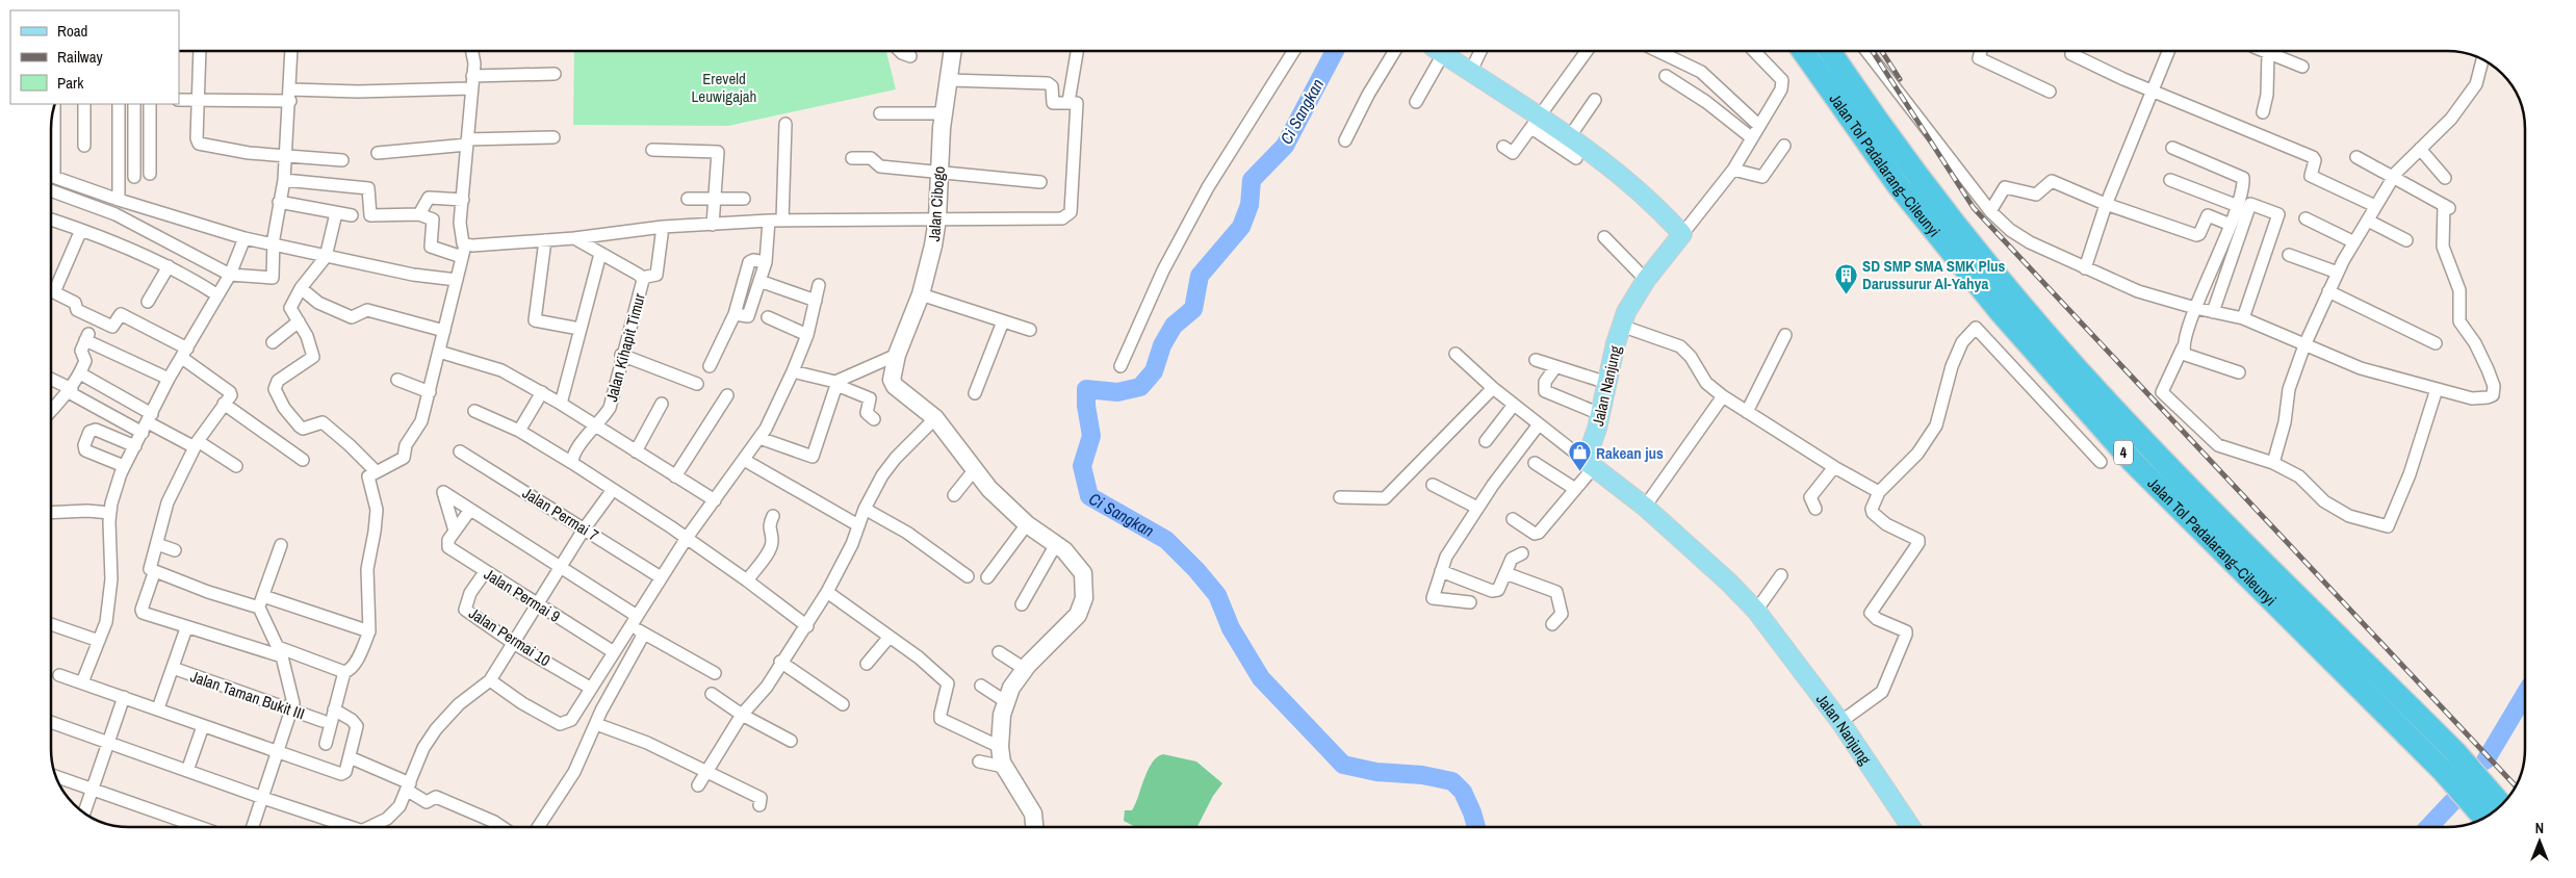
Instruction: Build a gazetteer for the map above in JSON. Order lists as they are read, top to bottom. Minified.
{"streets":{"highway":["Jalan Tol Padalarang–Cileunyi","4"],"main road":["Jalan Nanjung"],"street":["Jalan Cibogo","Jalan Kihapit Timur","Jalan Permai 7","Jalan Permai 9","Jalan Permai 10","Jalan Taman Bukit III"]},"crossings":[["Jalan Permai 9","Jalan Permai 10"]],"water":["Ci Sangkan"],"parks":["Ereveld Leuwigajah"],"places":{"building":["SD SMP SMA SMK Plus Darussurur Al-Yahya"],"shop":["Rakean jus"]},"legend":["Road","Railway","Park"],"north":"top"}
